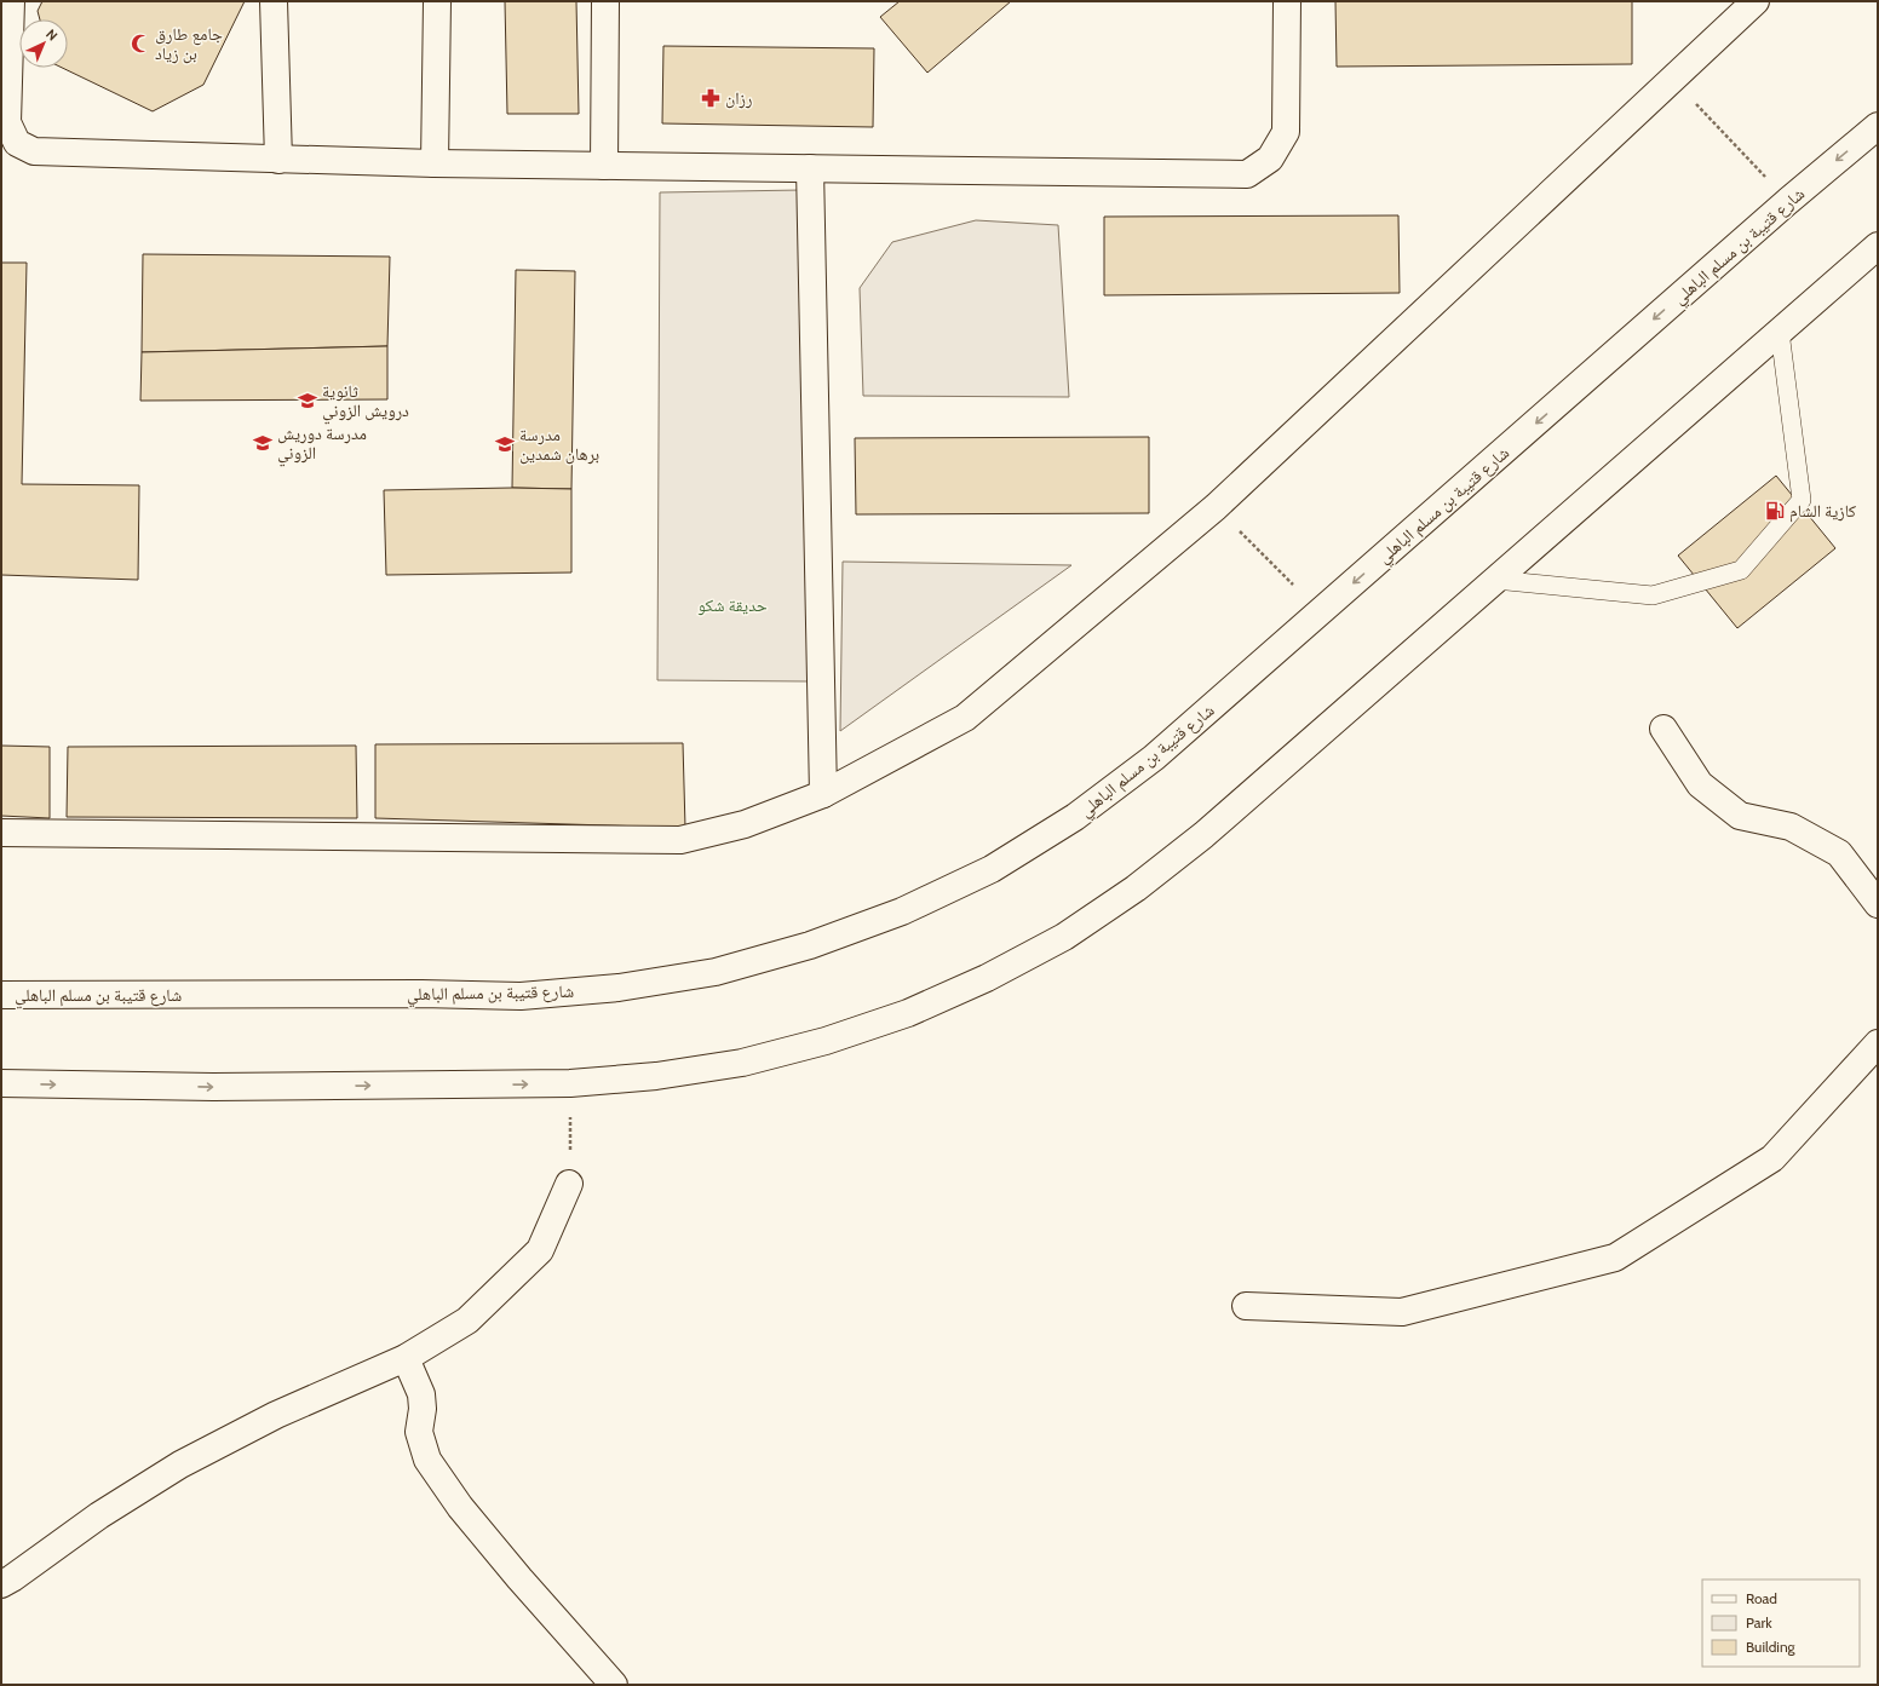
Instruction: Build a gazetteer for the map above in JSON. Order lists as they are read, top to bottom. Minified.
{"streets":{"street":["شارع قتيبة بن مسلم الباهلي"]},"parks":["حديقة شكو"],"places":{"mosque":["جامع طارق بن زياد"],"pharmacy":["رزان"],"school or university":["ثانوية درويش الزوني","مدرسة دوريش الزوني","مدرسة برهان شمدين"],"fuel station":["كازية الشام"]},"legend":["Road","Park","Building"],"north":"top right"}
